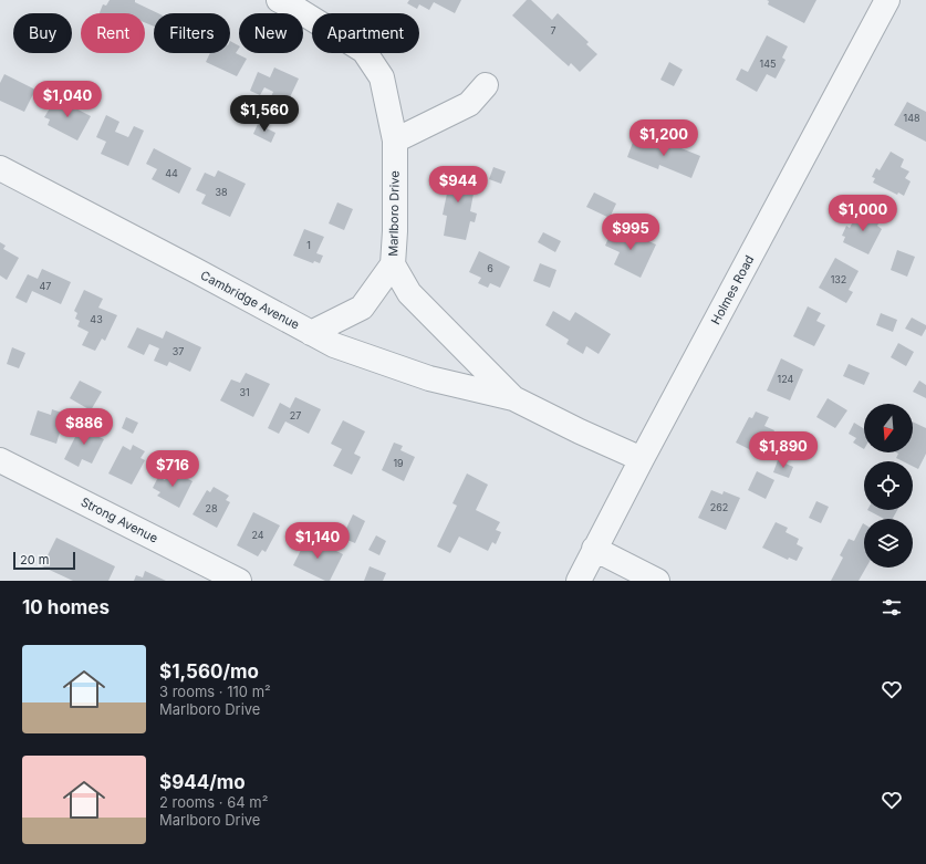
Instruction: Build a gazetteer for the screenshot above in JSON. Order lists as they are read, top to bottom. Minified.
{"streets":{"street":["Marlboro Drive","Holmes Road","Cambridge Avenue","Strong Avenue"]},"crossings":[["Marlboro Drive","Holmes Road"],["Marlboro Drive","Cambridge Avenue"]],"house_numbers":["7","145","148","44","38","1","6","132","47","43","37","124","31","27","19","262","28","24"],"scale_bar":"20 m","north":"bottom","page":{"chip":["Buy","Rent","Filters","New","Apartment"],"price":["$1,040","$1,560","$1,200","$944","$1,000","$995","$886","$1,890","$716","$1,140"],"scale":"20 m","heading":"10 homes","list":[{"name":"$1,560/mo","note":"3 rooms · 110 m² · Marlboro Drive"},{"name":"$944/mo","note":"2 rooms · 64 m² · Marlboro Drive"}]}}
